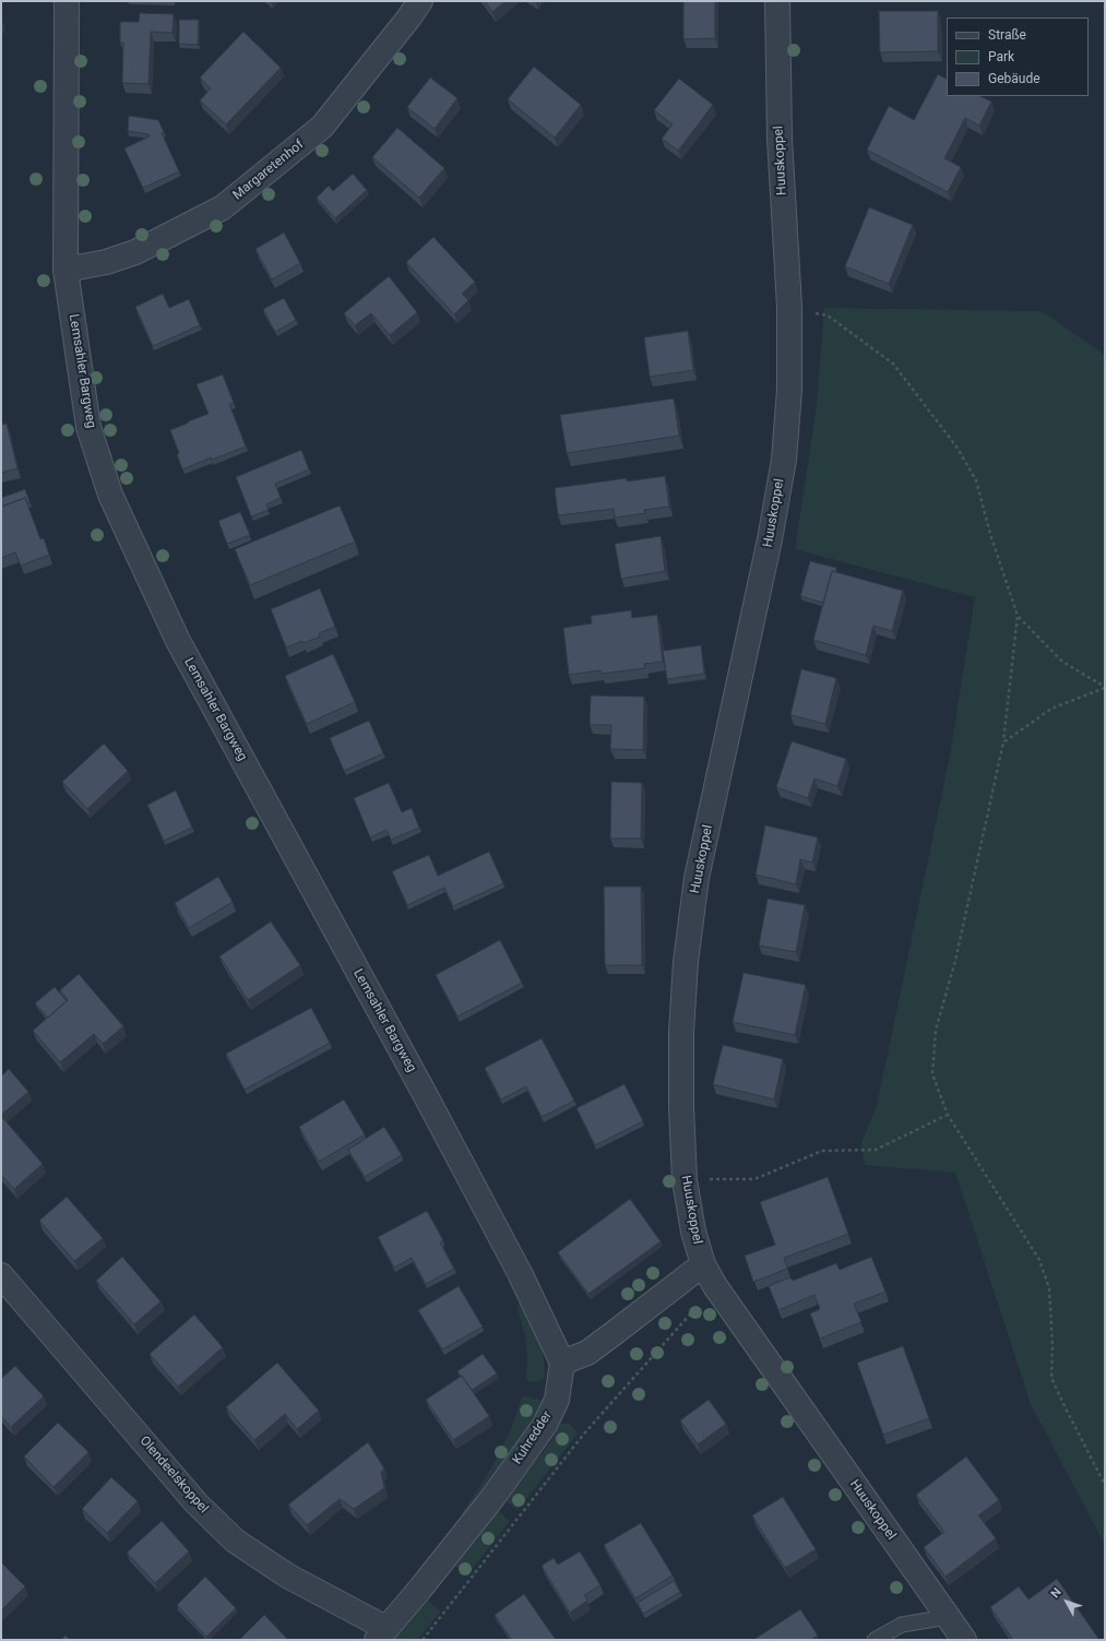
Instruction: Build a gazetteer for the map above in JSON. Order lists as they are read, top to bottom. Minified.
{"streets":{"street":["Huuskoppel","Margaretenhof","Lemsahler Bargweg","Kuhredder","Olendeelskoppel"]},"crossings":[["Margaretenhof","Lemsahler Bargweg"],["Lemsahler Bargweg","Kuhredder"],["Kuhredder","Olendeelskoppel"]],"legend":["Straße","Park","Gebäude"],"north":"top left"}
